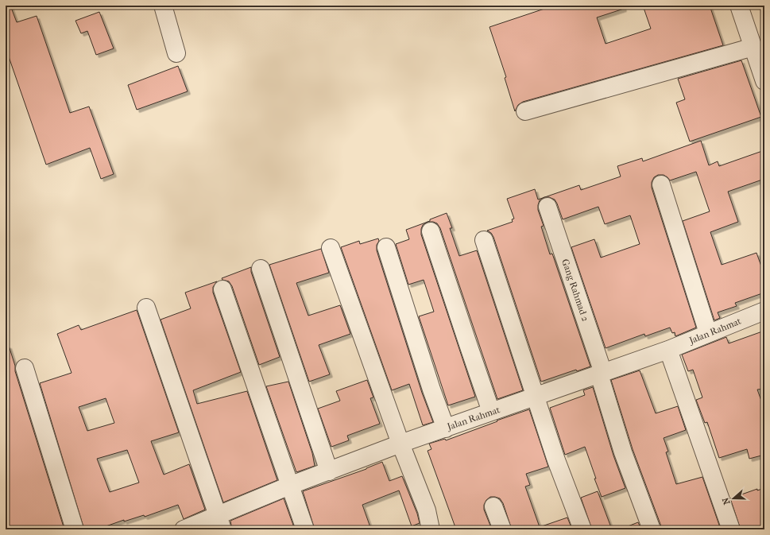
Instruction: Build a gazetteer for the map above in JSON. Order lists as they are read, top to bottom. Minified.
{"streets":{"street":["Gang Rahmad 2","Jalan Rahmat"]},"crossings":[["Gang Rahmad 2","Jalan Rahmat"]],"north":"left"}
